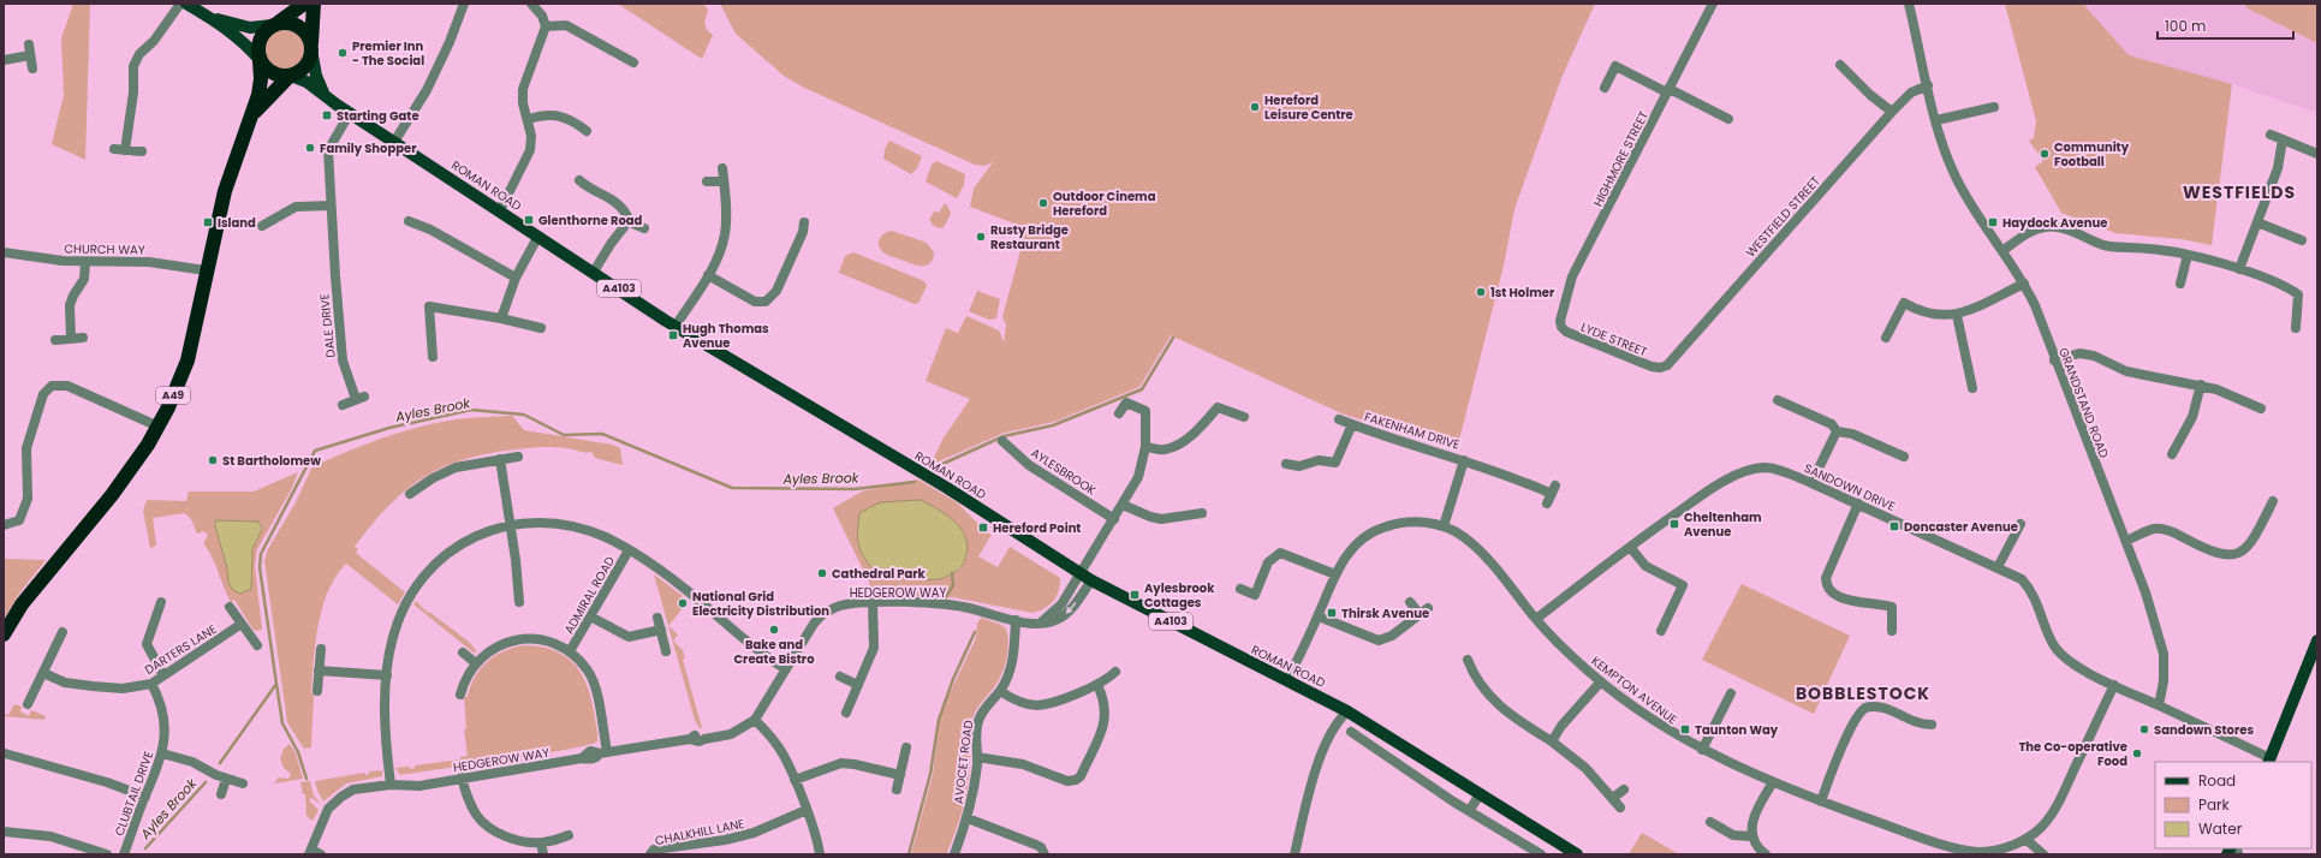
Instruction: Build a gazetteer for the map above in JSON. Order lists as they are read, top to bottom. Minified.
{"streets":{"highway":["A49"],"main road":["ROMAN ROAD","A4103"],"street":["HIGHMORE STREET","WESTFIELD STREET","CHURCH WAY","DALE DRIVE","LYDE STREET","GRANDSTAND ROAD","FAKENHAM DRIVE","AYLESBROOK","SANDOWN DRIVE","HEDGEROW WAY","ADMIRAL ROAD","DARTERS LANE","KEMPTON AVENUE","AVOCET ROAD","CLUBTAIL DRIVE","CHALKHILL LANE"]},"crossings":[["HIGHMORE STREET","LYDE STREET"],["ROMAN ROAD","DALE DRIVE"],["ROMAN ROAD","A49"],["ROMAN ROAD","HEDGEROW WAY"],["ROMAN ROAD","KEMPTON AVENUE"],["WESTFIELD STREET","LYDE STREET"],["WESTFIELD STREET","GRANDSTAND ROAD"],["CHURCH WAY","A49"],["GRANDSTAND ROAD","SANDOWN DRIVE"],["FAKENHAM DRIVE","KEMPTON AVENUE"],["SANDOWN DRIVE","KEMPTON AVENUE"],["HEDGEROW WAY","AVOCET ROAD"],["DARTERS LANE","CLUBTAIL DRIVE"]],"districts":["WESTFIELDS","BOBBLESTOCK"],"water":["Ayles Brook"],"places":{"other":["Premier Inn - The Social","Hereford Leisure Centre","Family Shopper","Community Football","Outdoor Cinema Hereford","Rusty Bridge Restaurant","1st Holmer","St Bartholomew","Cathedral Park","National Grid Electricity Distribution","Bake and Create Bistro","Sandown Stores","The Co-operative Food"],"transit":["Starting Gate","Glenthorne Road","Island","Haydock Avenue","Hugh Thomas Avenue","Cheltenham Avenue","Doncaster Avenue","Hereford Point","Aylesbrook Cottages","Thirsk Avenue","Taunton Way"]},"legend":["Road","Park","Water"],"scale_bar":"100 m"}
